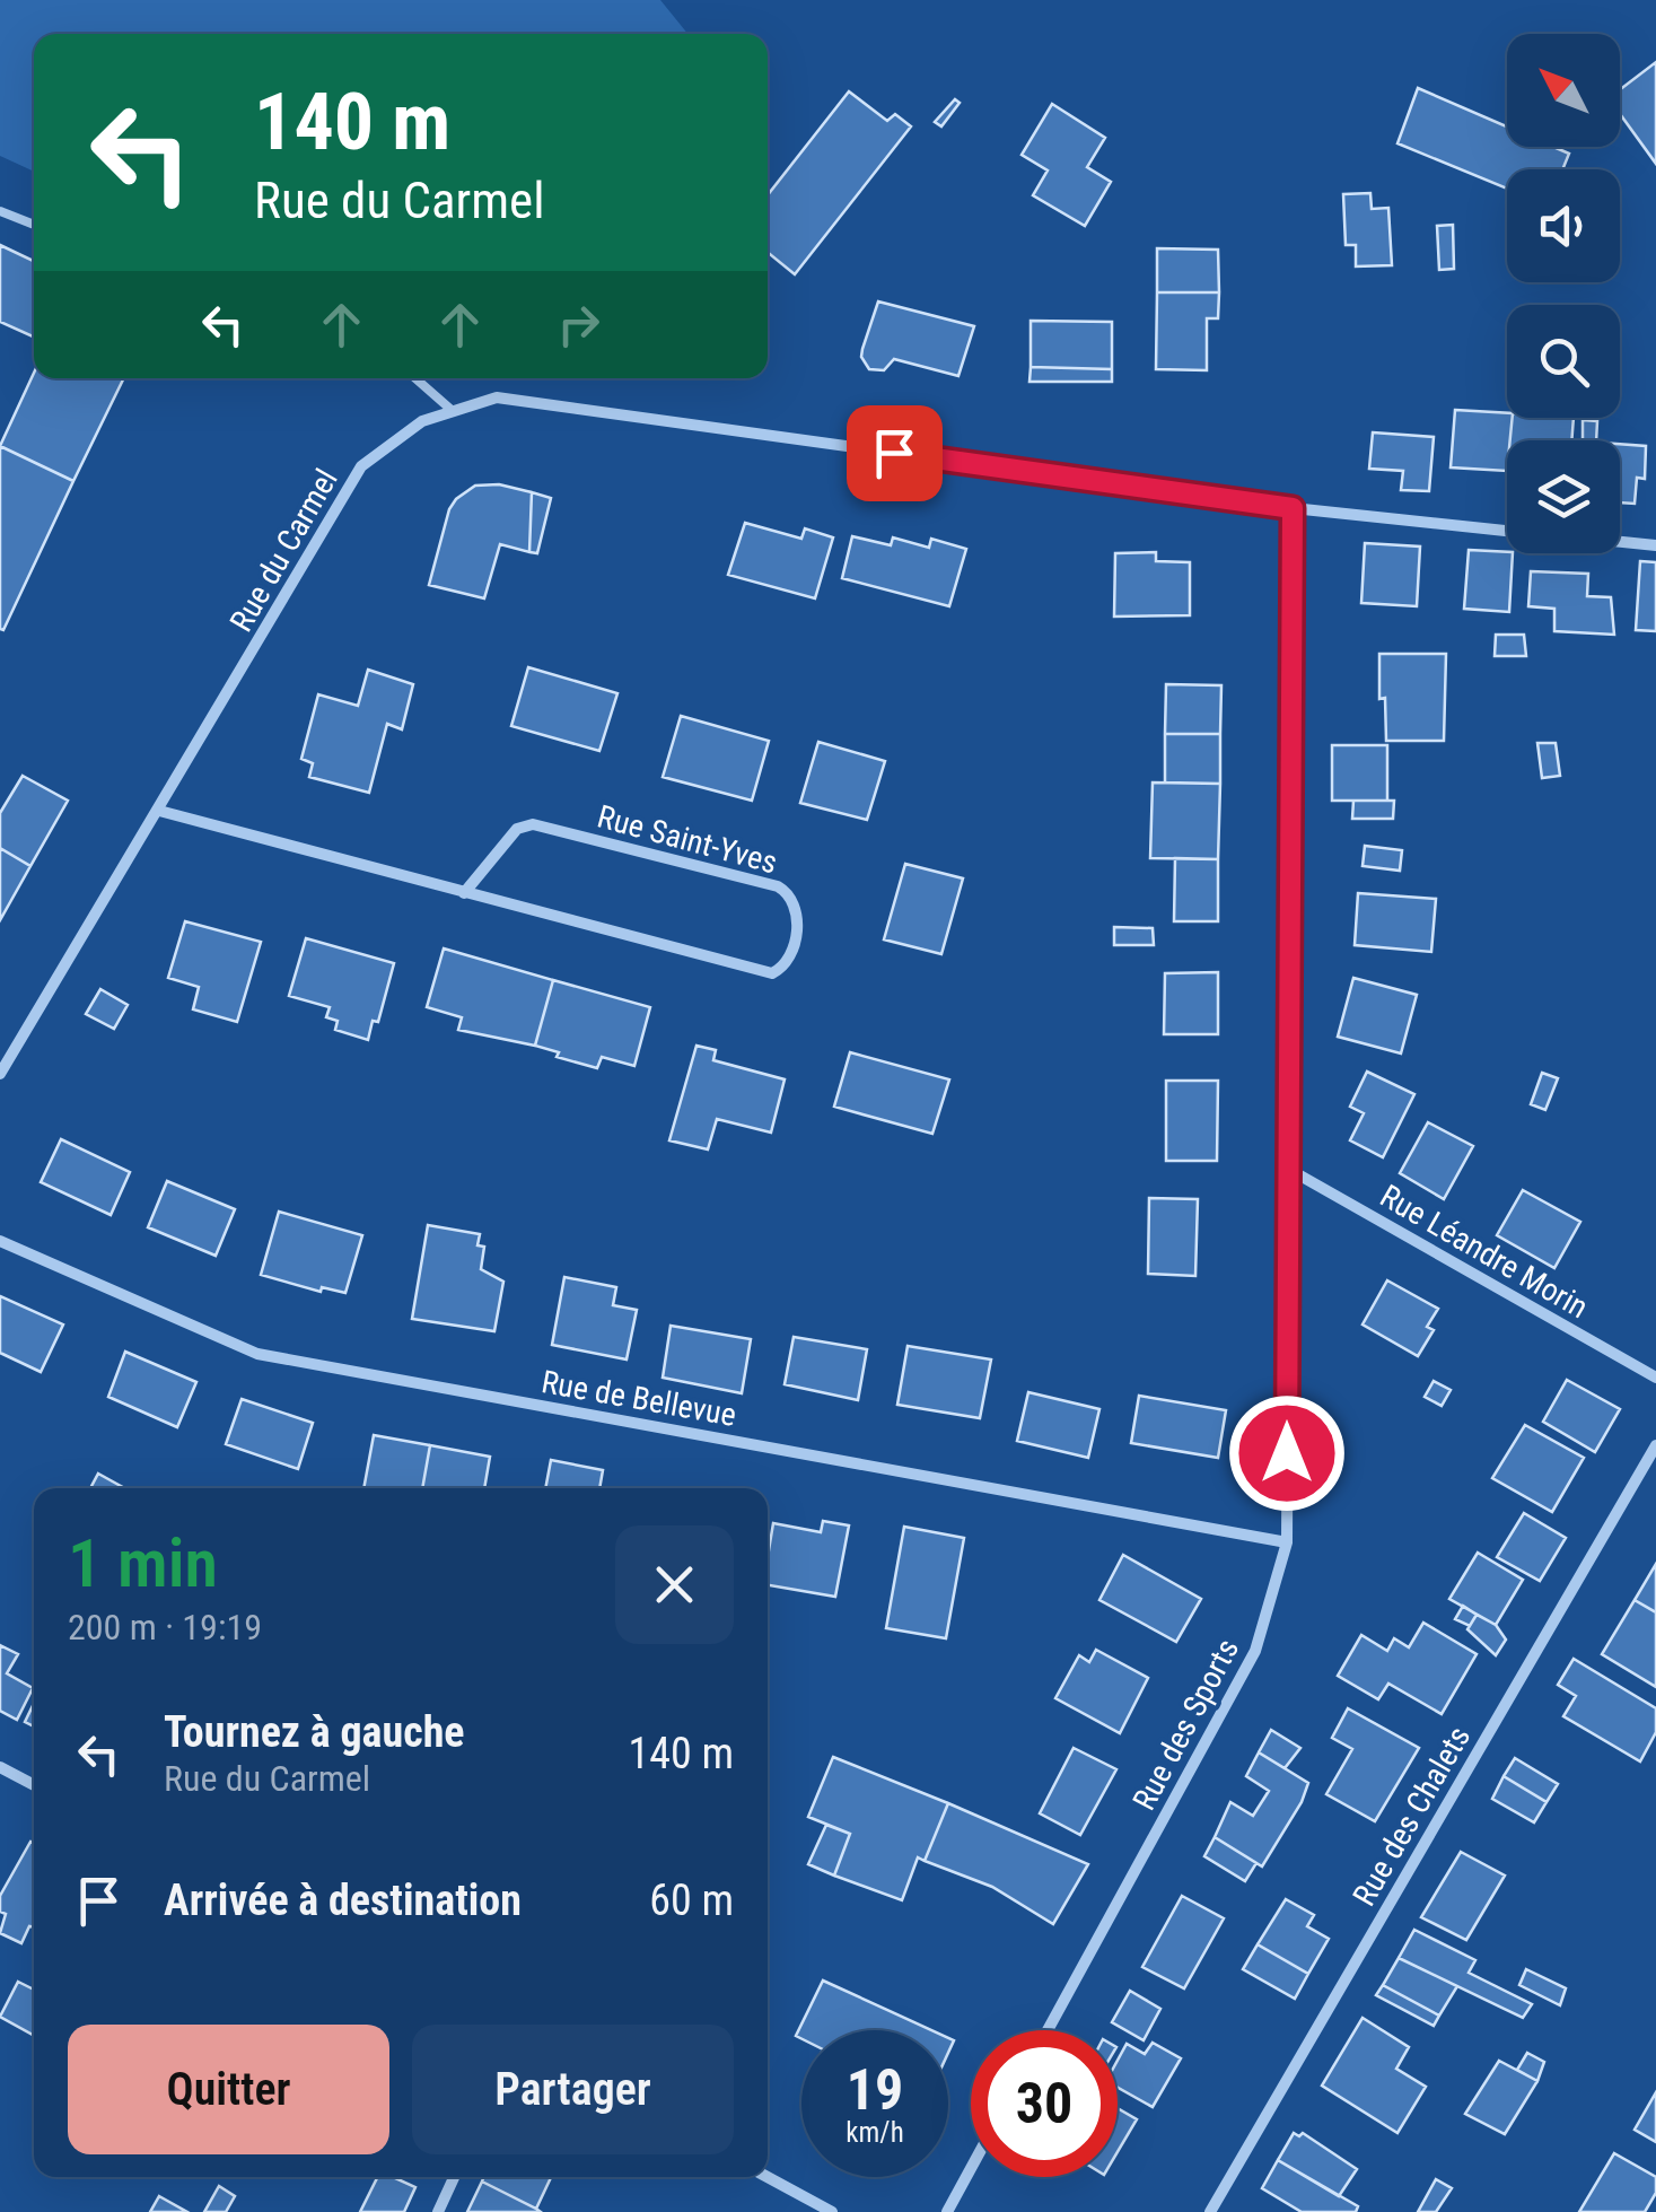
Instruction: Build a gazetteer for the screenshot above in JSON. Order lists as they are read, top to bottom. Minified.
{"streets":{"street":["Rue du Carmel","Rue Saint-Yves","Rue Léandre Morin","Rue de Bellevue","Rue des Sports","Rue des Chalets"]},"crossings":[["Rue du Carmel","Rue Saint-Yves"],["Rue du Carmel","Rue des Sports"],["Rue Léandre Morin","Rue des Sports"],["Rue de Bellevue","Rue des Sports"]],"north":"top left","page":{"turn":["140 m","Rue du Carmel"],"heading":["1 min","200 m · 19:19"],"list":[{"name":"Tournez à gauche","note":"Rue du Carmel","value":"140 m"},{"name":"Arrivée à destination","value":"60 m"}],"buttons":["Quitter","Partager"],"speed":"19 km/h","limit":"30"}}
